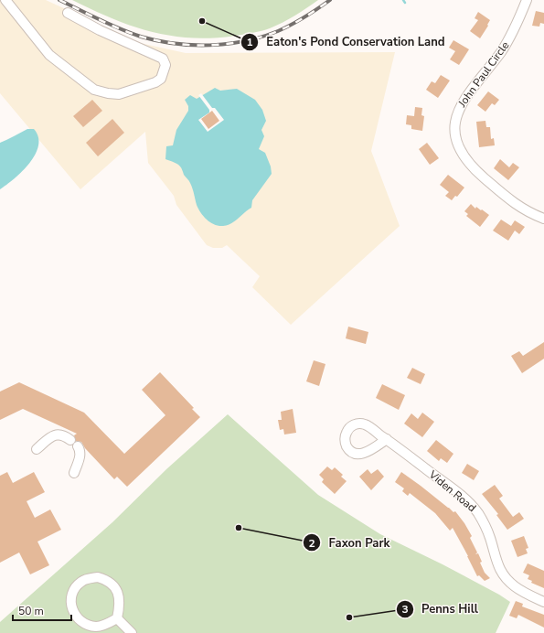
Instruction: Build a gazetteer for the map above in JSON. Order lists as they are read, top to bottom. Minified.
{"streets":{"street":["John Paul Circle","Viden Road"]},"places":["Eaton's Pond Conservation Land","Faxon Park","Penns Hill"],"scale_bar":"50 m"}
